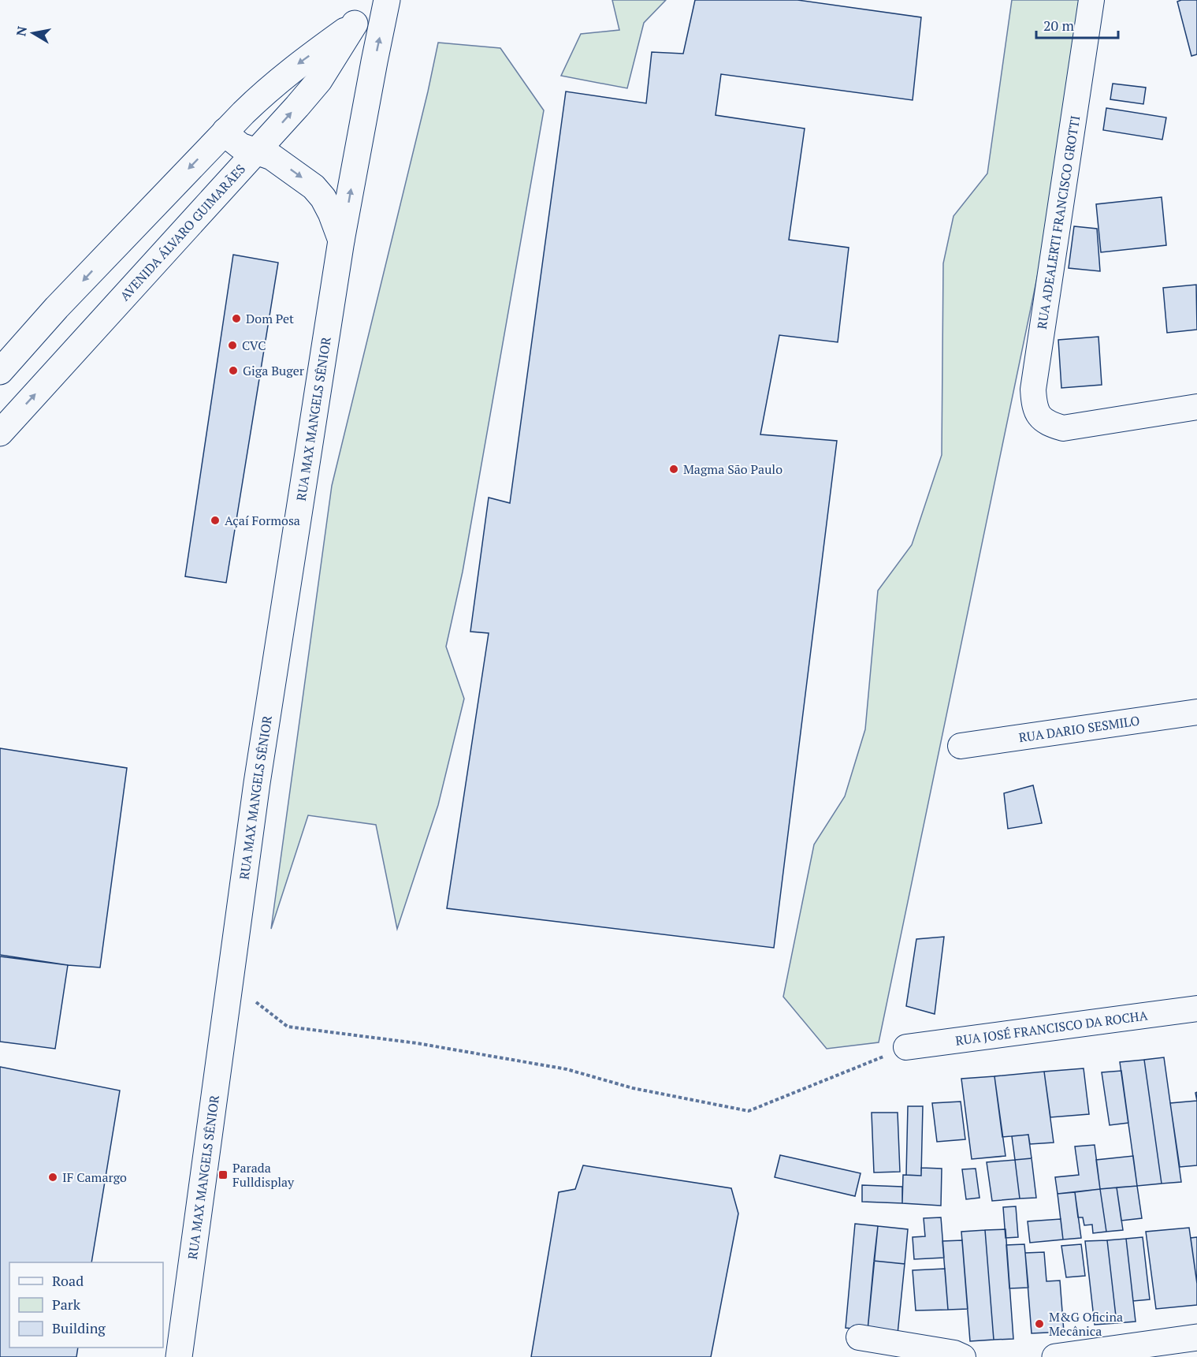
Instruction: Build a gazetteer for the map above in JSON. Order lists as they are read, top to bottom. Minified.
{"streets":{"street":["RUA ADEALERTI FRANCISCO GROTTI","AVENIDA ÁLVARO GUIMARÃES","RUA MAX MANGELS SÊNIOR","RUA DARIO SESMILO","RUA JOSÉ FRANCISCO DA ROCHA"]},"crossings":[["AVENIDA ÁLVARO GUIMARÃES","RUA MAX MANGELS SÊNIOR"]],"places":{"other":["Dom Pet","CVC","Giga Buger","Magma São Paulo","Açaí Formosa","IF Camargo","M&G Oficina Mecânica"],"transit":["Parada Fulldisplay"]},"legend":["Road","Park","Building"],"scale_bar":"20 m","north":"left"}
